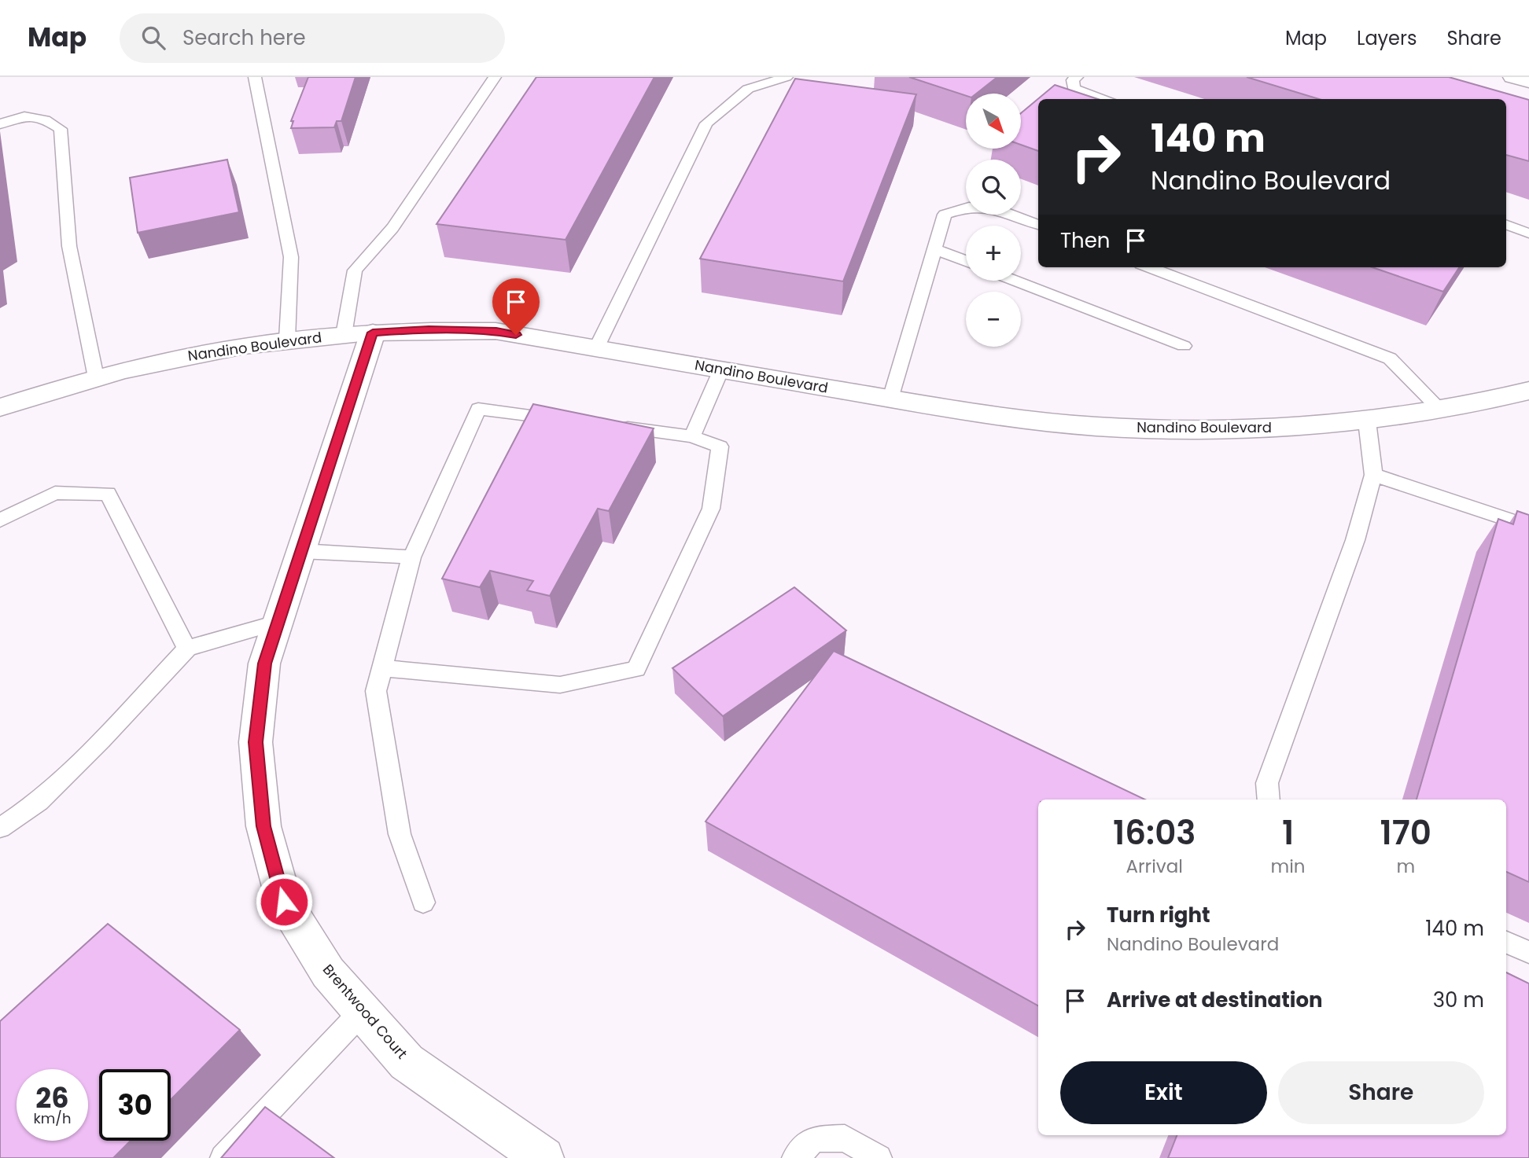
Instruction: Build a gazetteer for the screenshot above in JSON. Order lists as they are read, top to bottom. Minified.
{"streets":{"street":["Nandino Boulevard","Brentwood Court"]},"crossings":[["Nandino Boulevard","Brentwood Court"]],"north":"bottom right","page":{"header":"Map","search":"Search here","nav":["Map","Layers","Share"],"map_buttons":["+","−"],"turn":["140 m","Nandino Boulevard"],"then":"Then","eta":["16:03","Arrival","1","min","170","m"],"list":[{"name":"Turn right","note":"Nandino Boulevard","value":"140 m"},{"name":"Arrive at destination","value":"30 m"}],"buttons":["Exit","Share"],"speed":"26 km/h","limit":"30"}}
